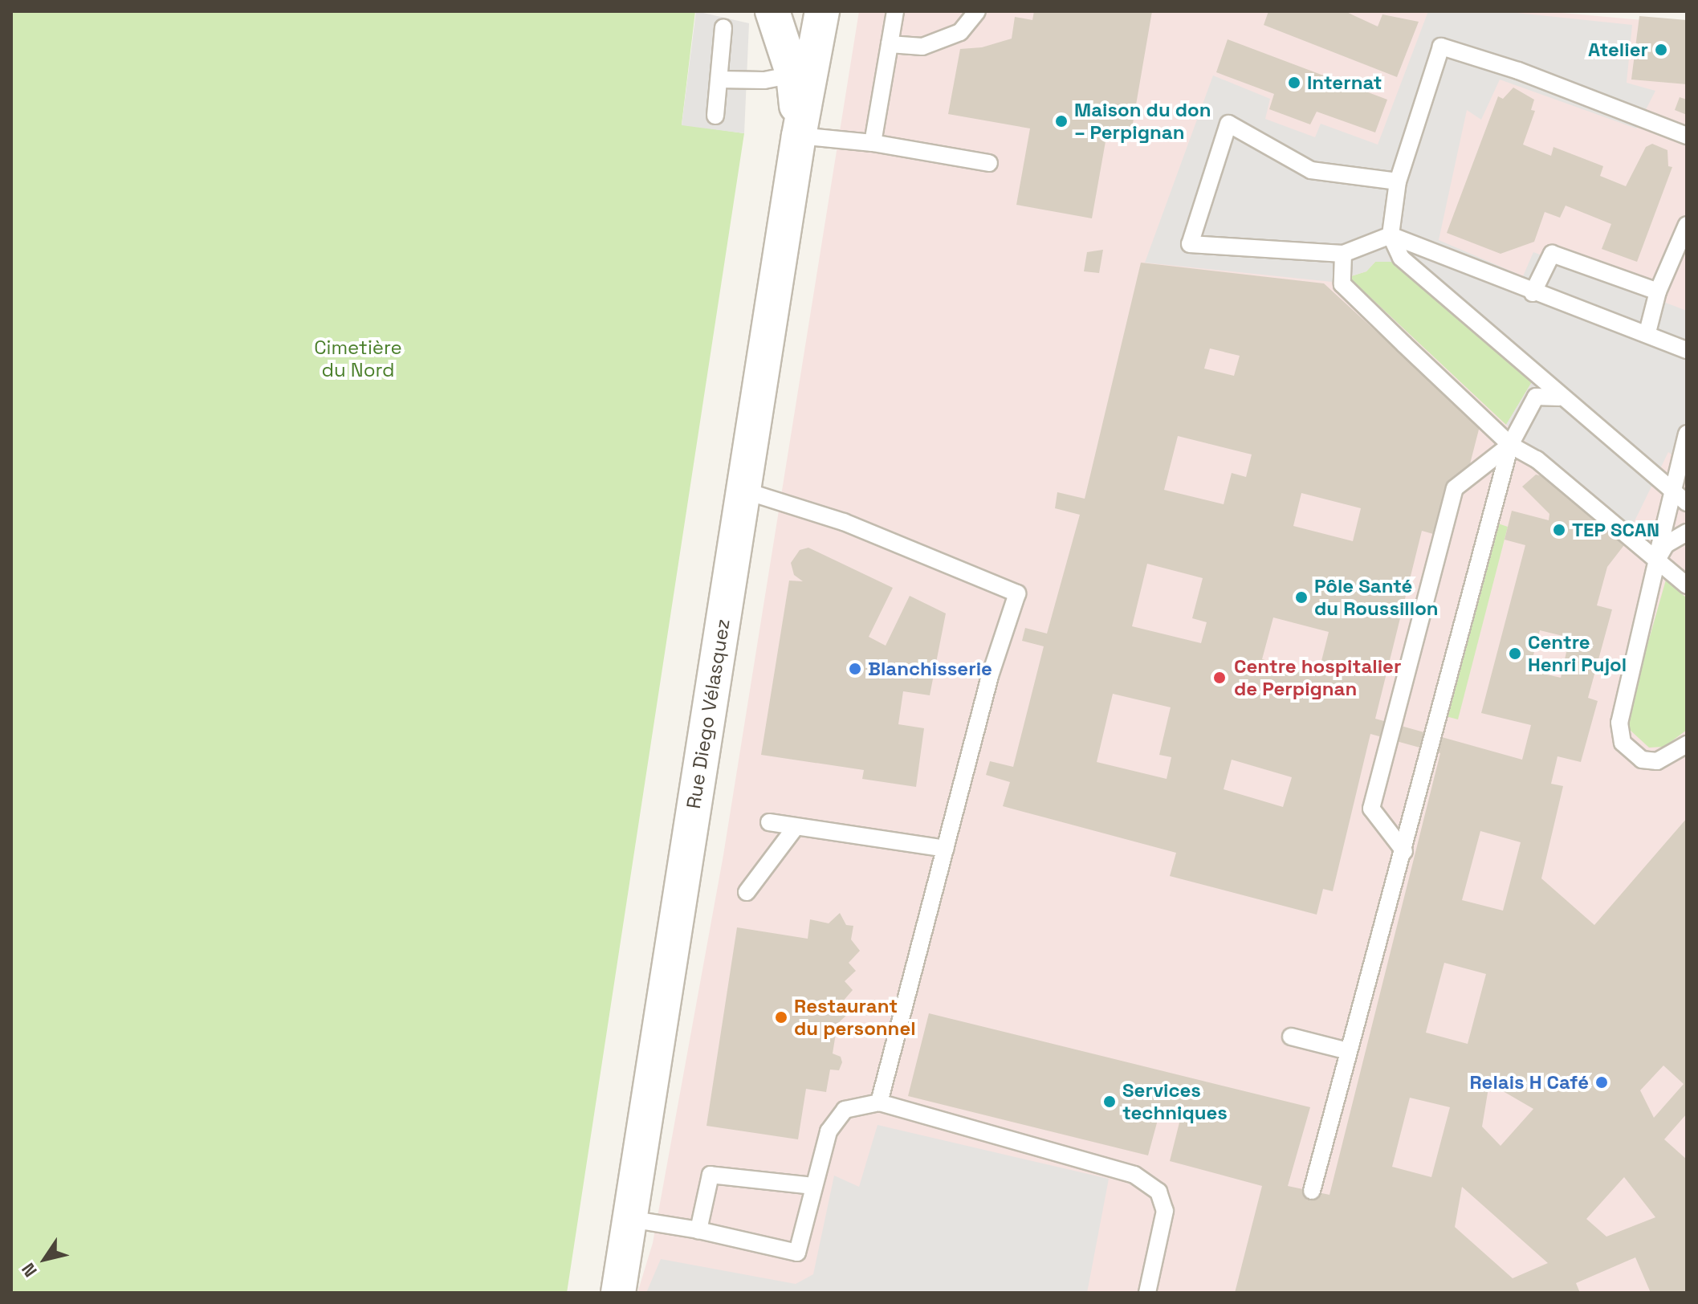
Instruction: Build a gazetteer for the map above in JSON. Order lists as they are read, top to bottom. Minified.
{"streets":{"street":["Rue Diego Vélasquez"]},"parks":["Cimetière du Nord"],"places":["Atelier","Internat","Maison du don – Perpignan","TEP SCAN","Pôle Santé du Roussillon","Centre Henri Pujol","Blanchisserie","Centre hospitalier de Perpignan","Restaurant du personnel","Relais H Café","Services techniques"],"north":"bottom left"}
